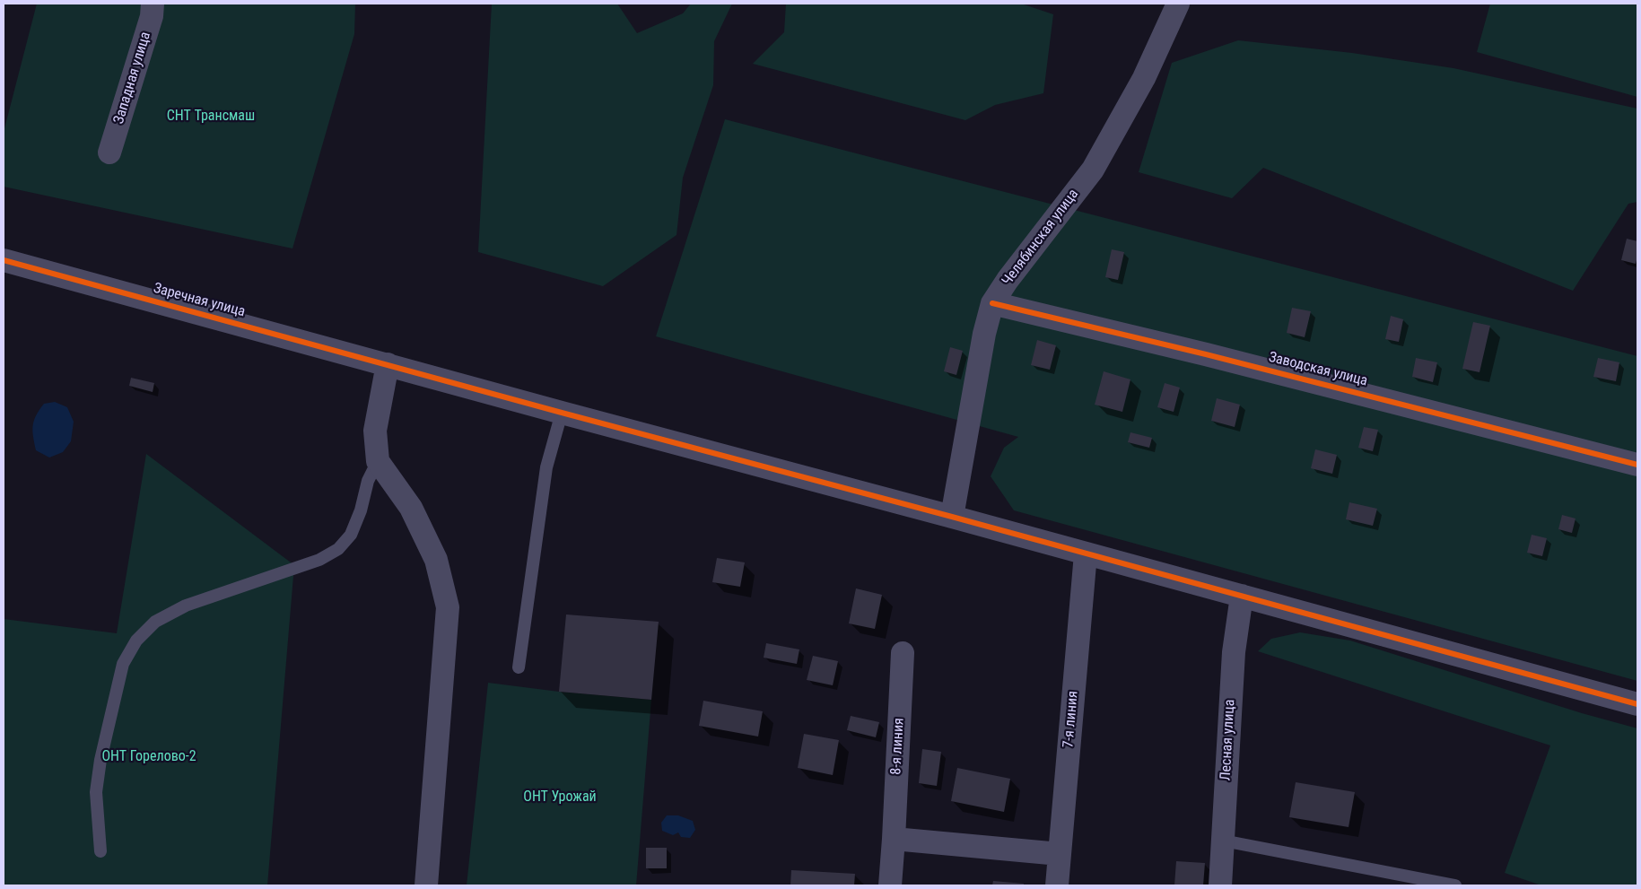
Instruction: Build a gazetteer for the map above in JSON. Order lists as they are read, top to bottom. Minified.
{"streets":{"street":["Западная улица","Челябинская улица","Заречная улица","Заводская улица","7-я линия","Лесная улица","8-я линия"]},"crossings":[["Челябинская улица","Заречная улица"],["Челябинская улица","Заводская улица"],["Заречная улица","7-я линия"],["Заречная улица","Лесная улица"]],"parks":["СНТ Трансмаш","ОНТ Горелово-2","ОНТ Урожай"]}
